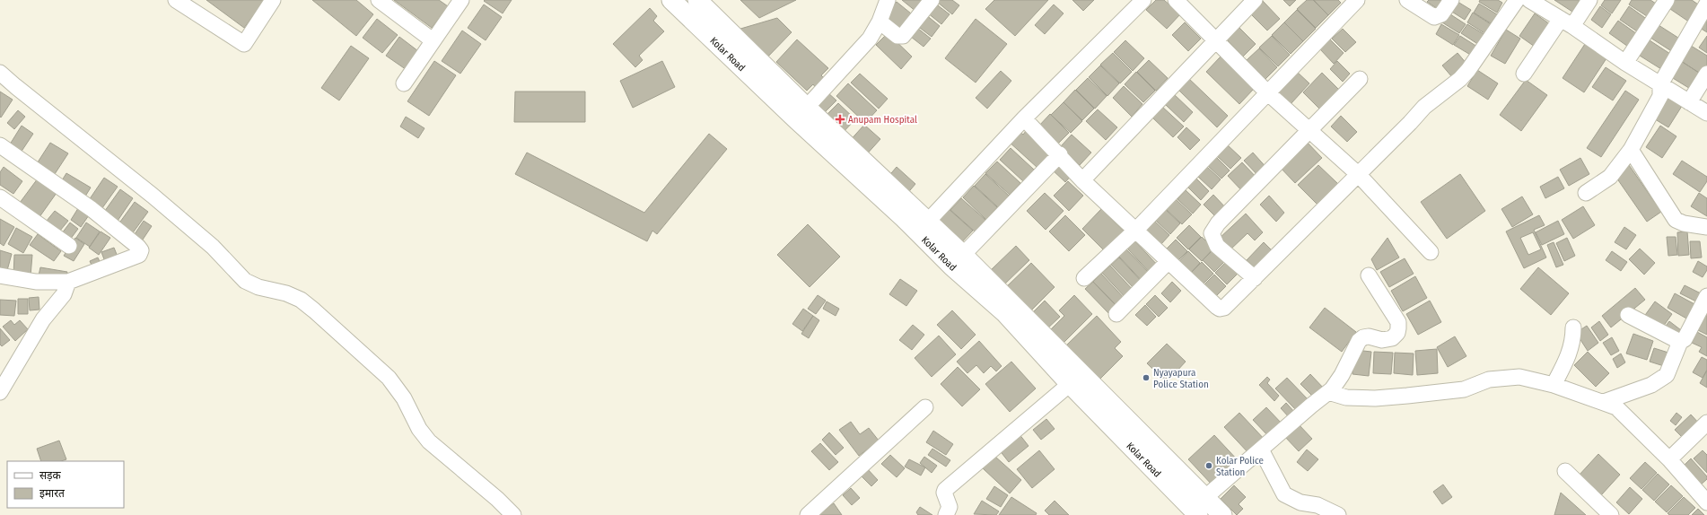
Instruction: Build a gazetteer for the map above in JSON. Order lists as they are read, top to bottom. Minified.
{"streets":{"main road":["Kolar Road"]},"places":{"health":["Anupam Hospital"],"other":["Nyayapura Police Station","Kolar Police Station"]},"legend":["सड़क","इमारत"]}
